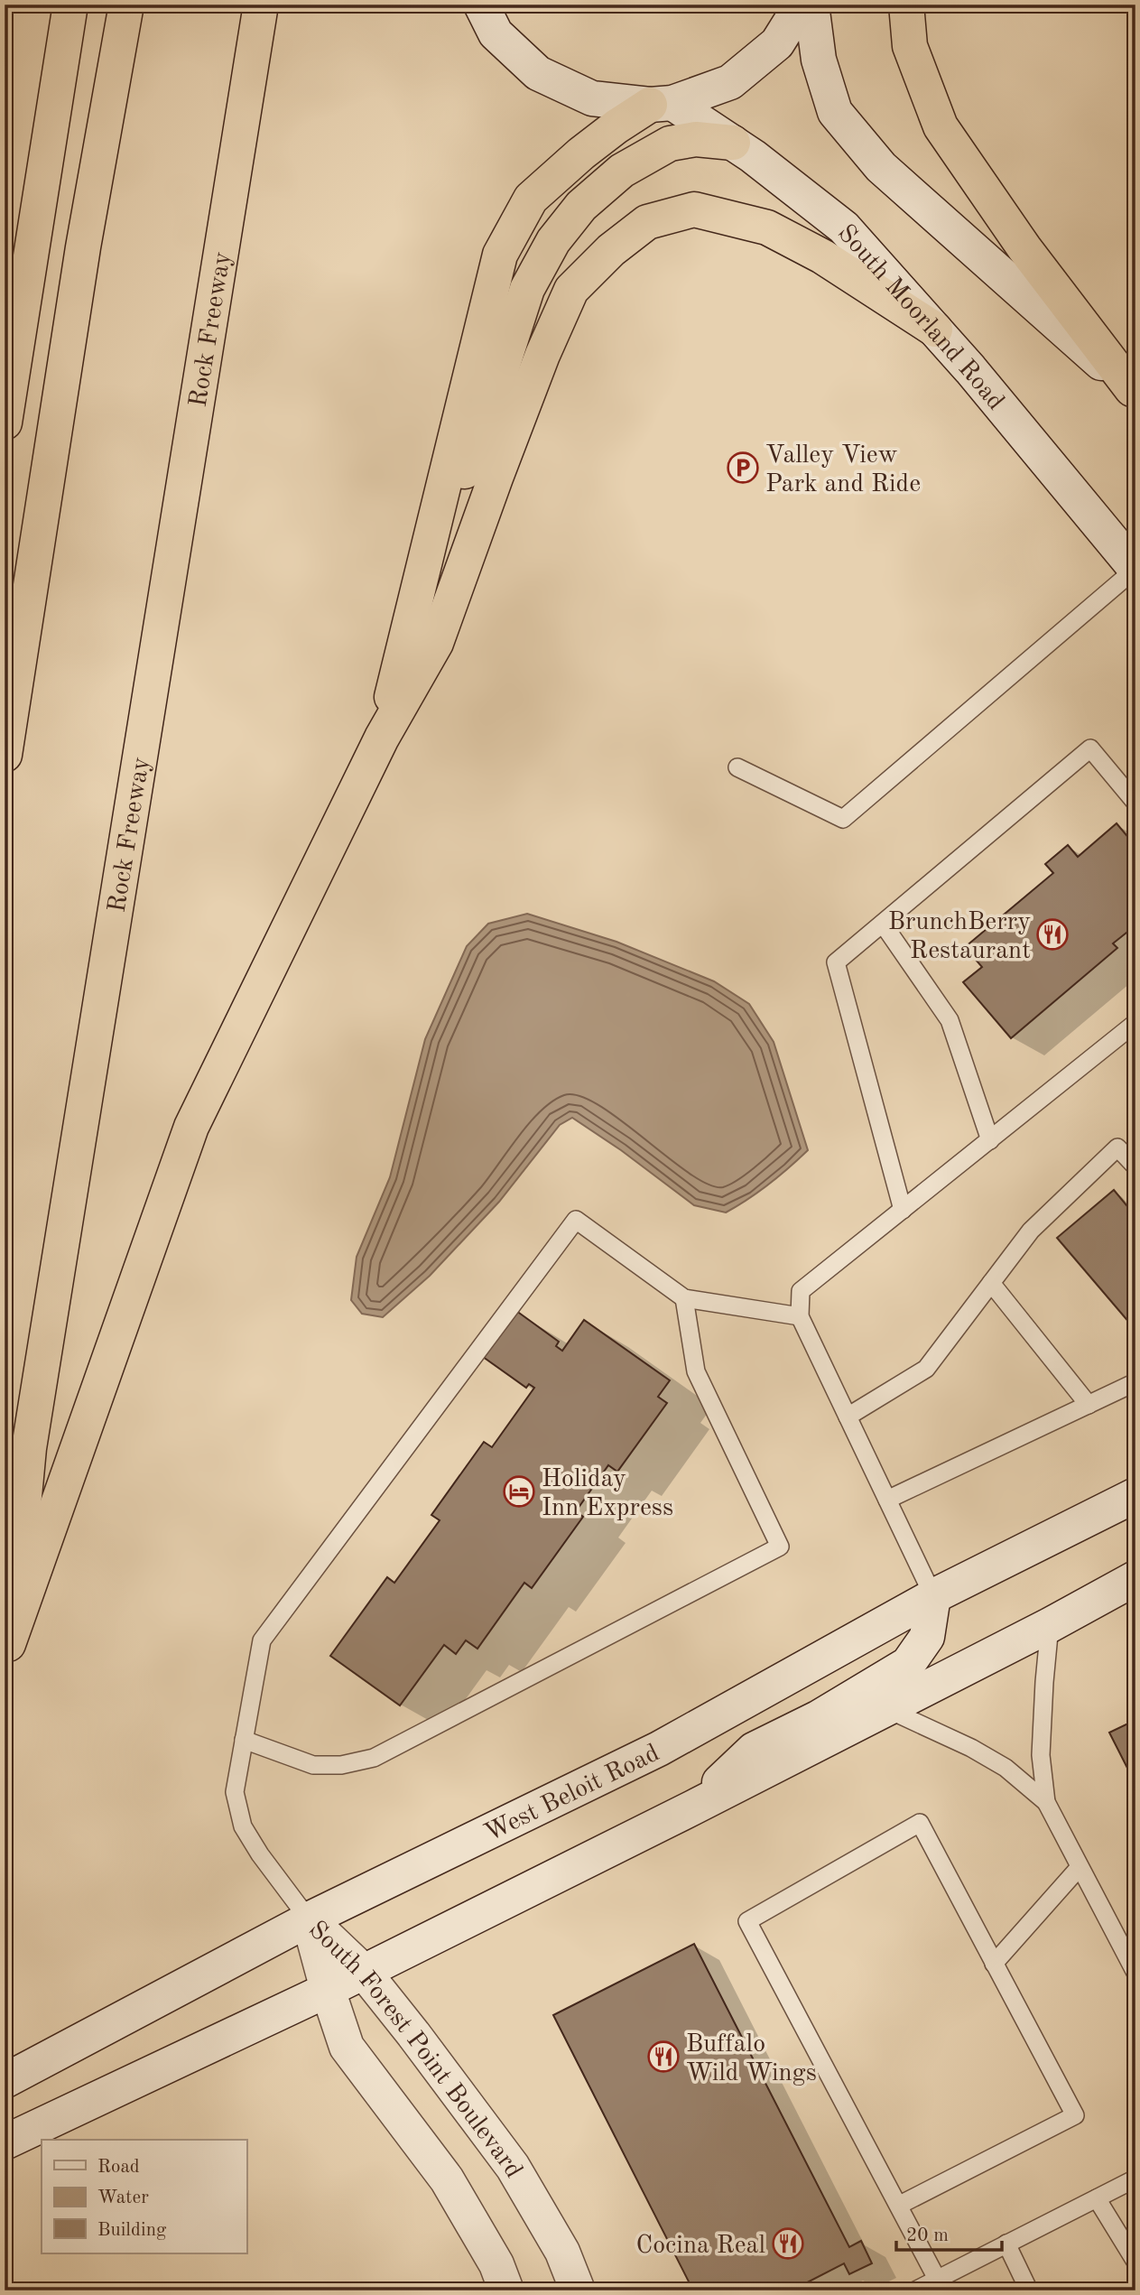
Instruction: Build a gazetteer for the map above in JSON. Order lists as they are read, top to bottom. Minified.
{"streets":{"highway":["Rock Freeway"],"main road":["South Moorland Road","West Beloit Road","South Forest Point Boulevard"]},"crossings":[["West Beloit Road","South Forest Point Boulevard"]],"places":{"parking":["Valley View Park and Ride"],"restaurant":["BrunchBerry Restaurant","Buffalo Wild Wings","Cocina Real"],"hotel":["Holiday Inn Express"]},"legend":["Road","Water","Building"],"scale_bar":"20 m"}
